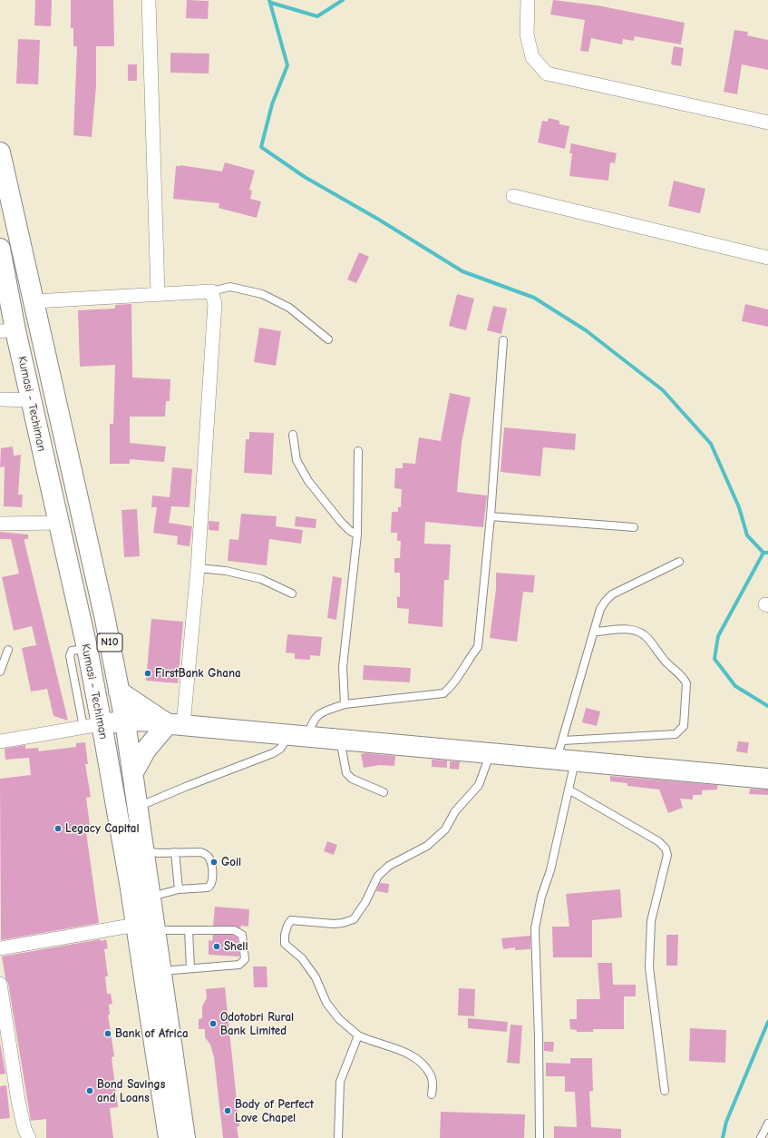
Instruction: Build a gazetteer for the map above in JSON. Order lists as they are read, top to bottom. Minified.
{"streets":{"main road":["Kumasi - Techiman","N10"]},"places":["FirstBank Ghana","Legacy Capital","Goil","Shell","Odotobri Rural Bank Limited","Bank of Africa","Bond Savings and Loans","Body of Perfect Love Chapel"]}
